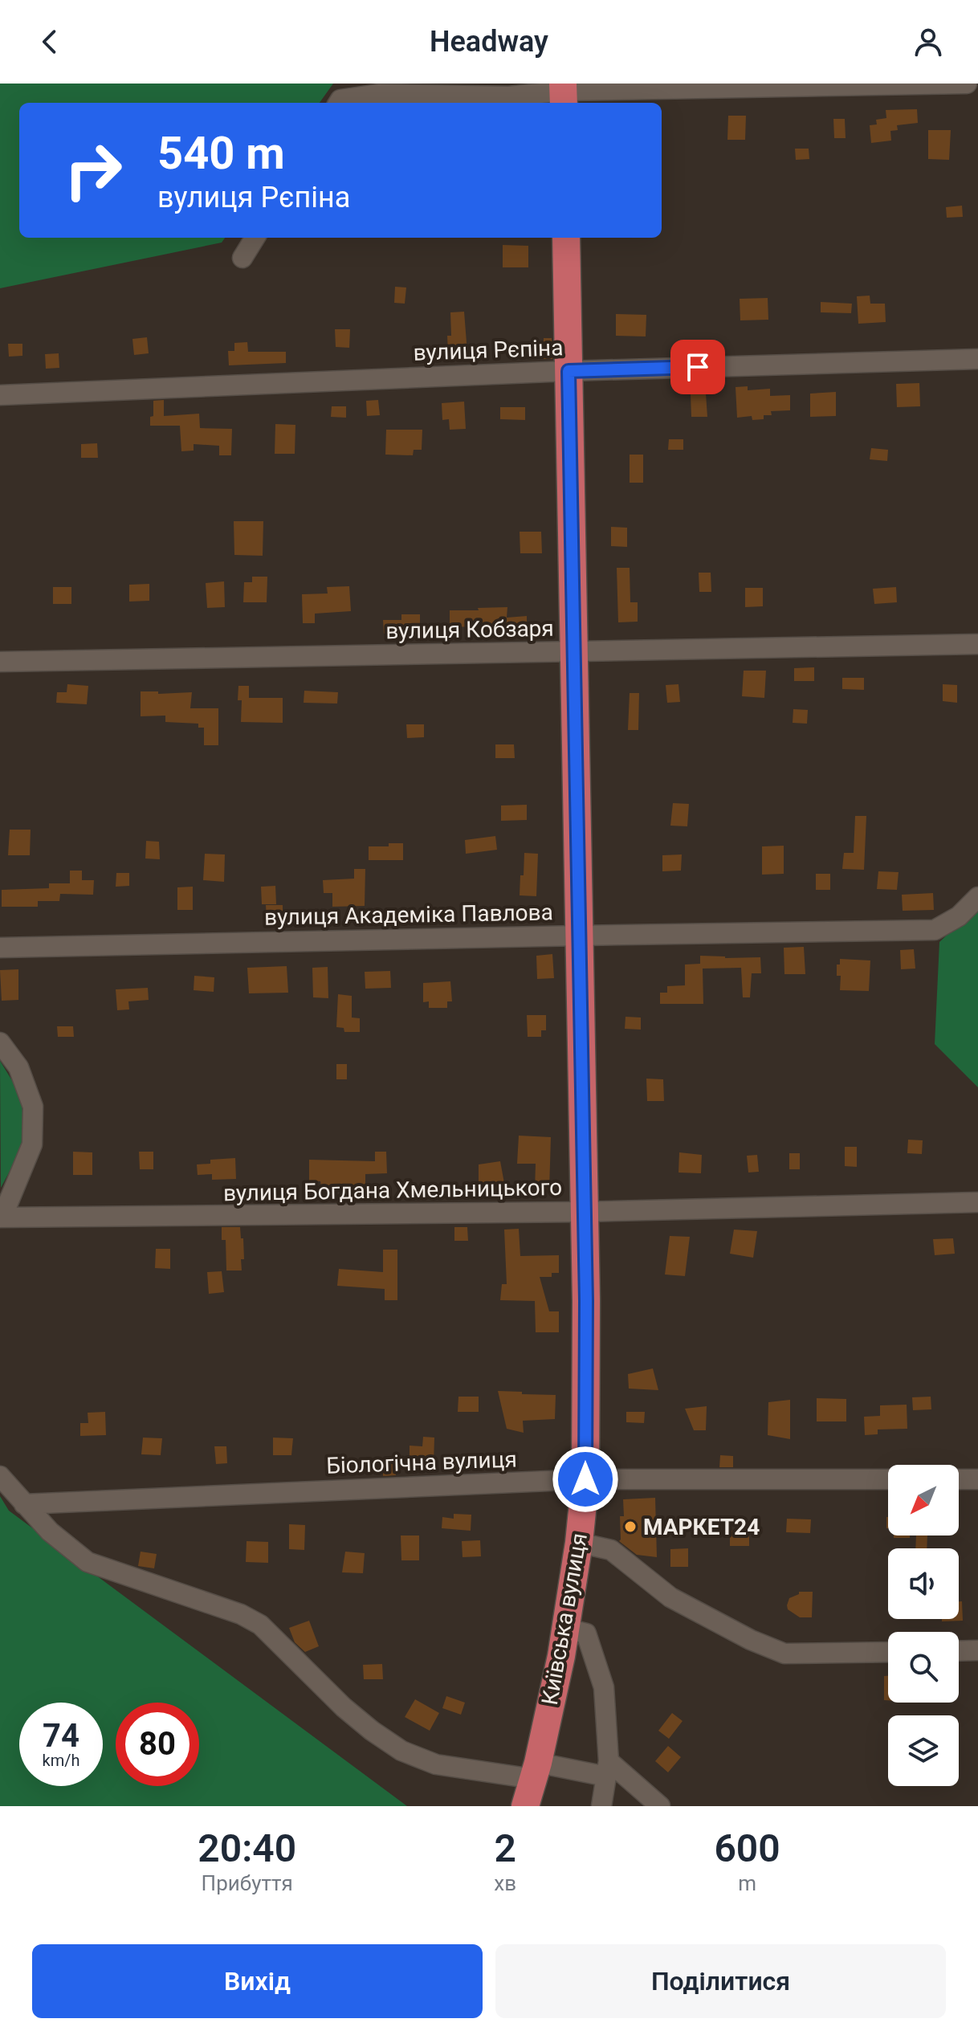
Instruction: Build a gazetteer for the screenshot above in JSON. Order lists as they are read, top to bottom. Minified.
{"streets":{"highway":["Київська вулиця"],"street":["вулиця Рєпіна","вулиця Кобзаря","вулиця Академіка Павлова","вулиця Богдана Хмельницького","Біологічна вулиця"]},"crossings":[["вулиця Рєпіна","Київська вулиця"],["вулиця Кобзаря","Київська вулиця"],["вулиця Академіка Павлова","Київська вулиця"],["вулиця Богдана Хмельницького","Київська вулиця"],["Біологічна вулиця","Київська вулиця"]],"places":["МАРКЕТ24"],"north":"bottom left","page":{"header":"Headway","turn":["540 m","вулиця Рєпіна"],"speed":"74 km/h","limit":"80","eta":["20:40","Прибуття","2","хв","600","m"],"buttons":["Вихід","Поділитися"]}}
